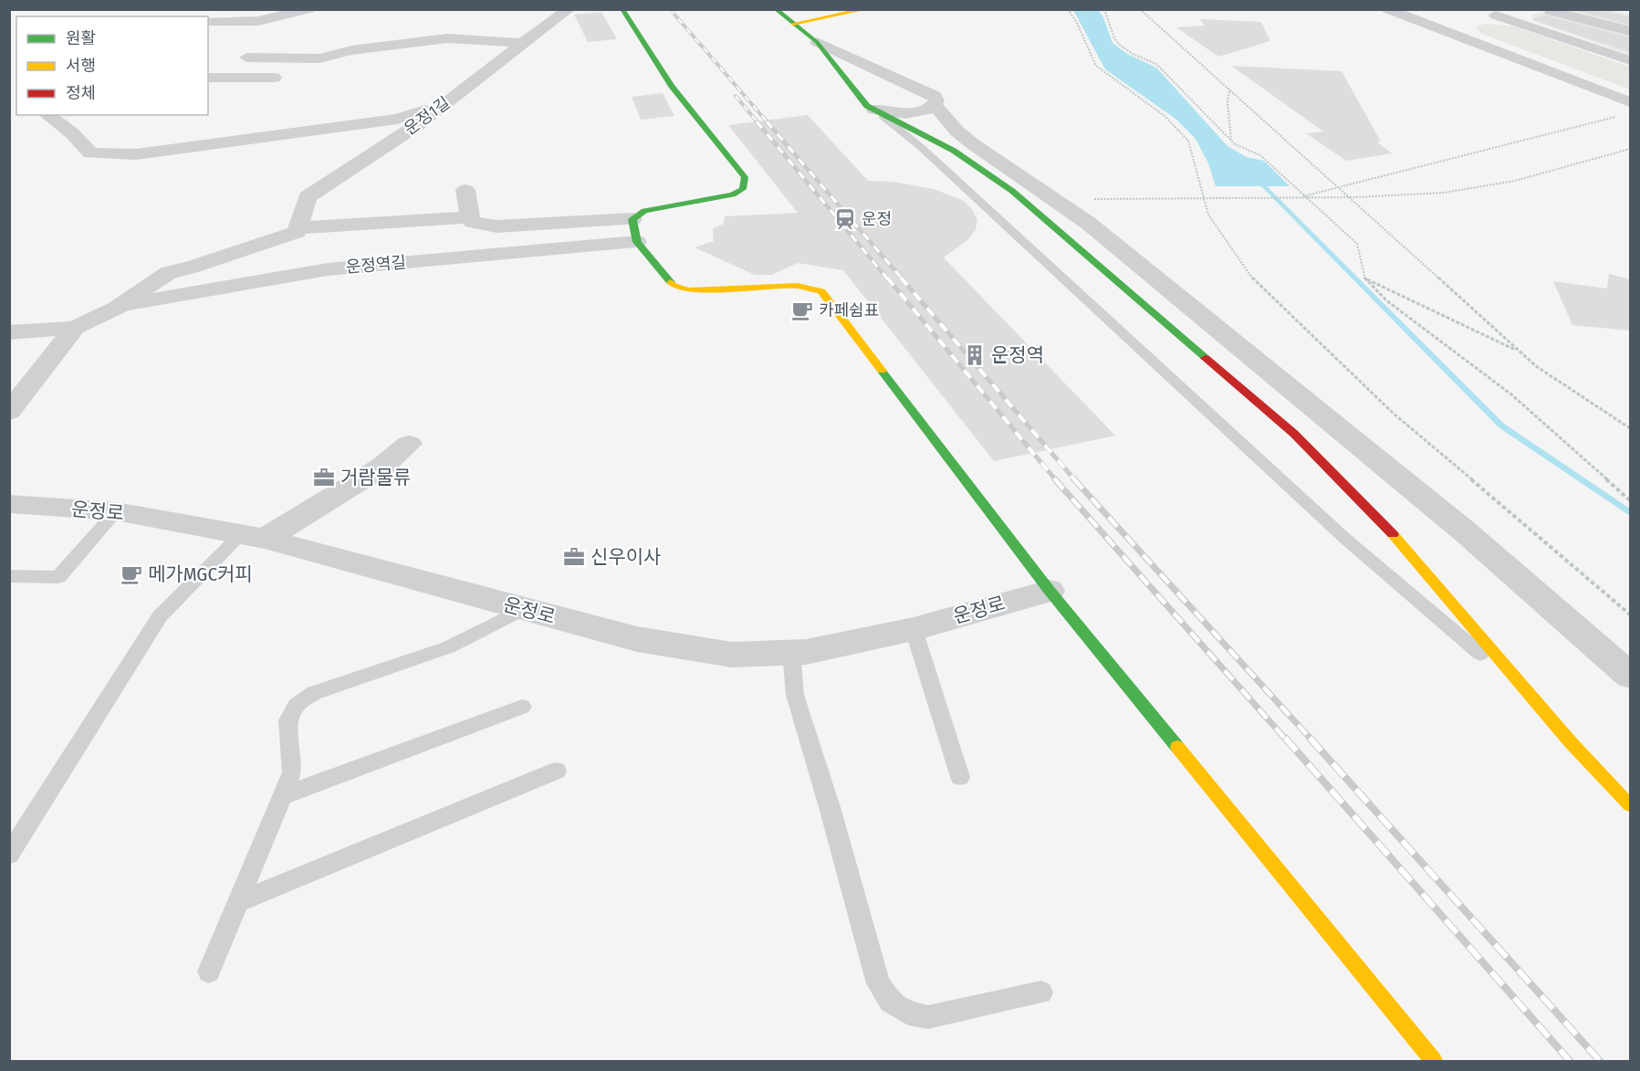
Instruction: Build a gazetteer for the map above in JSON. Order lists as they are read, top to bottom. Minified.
{"streets":{"street":["운정1길","운정역길","운정로"]},"places":{"station":["운정"],"cafe":["카페쉼표","메가MGC커피"],"building":["운정역"],"office":["거람물류","신우이사"]},"legend":["원활","서행","정체"]}
